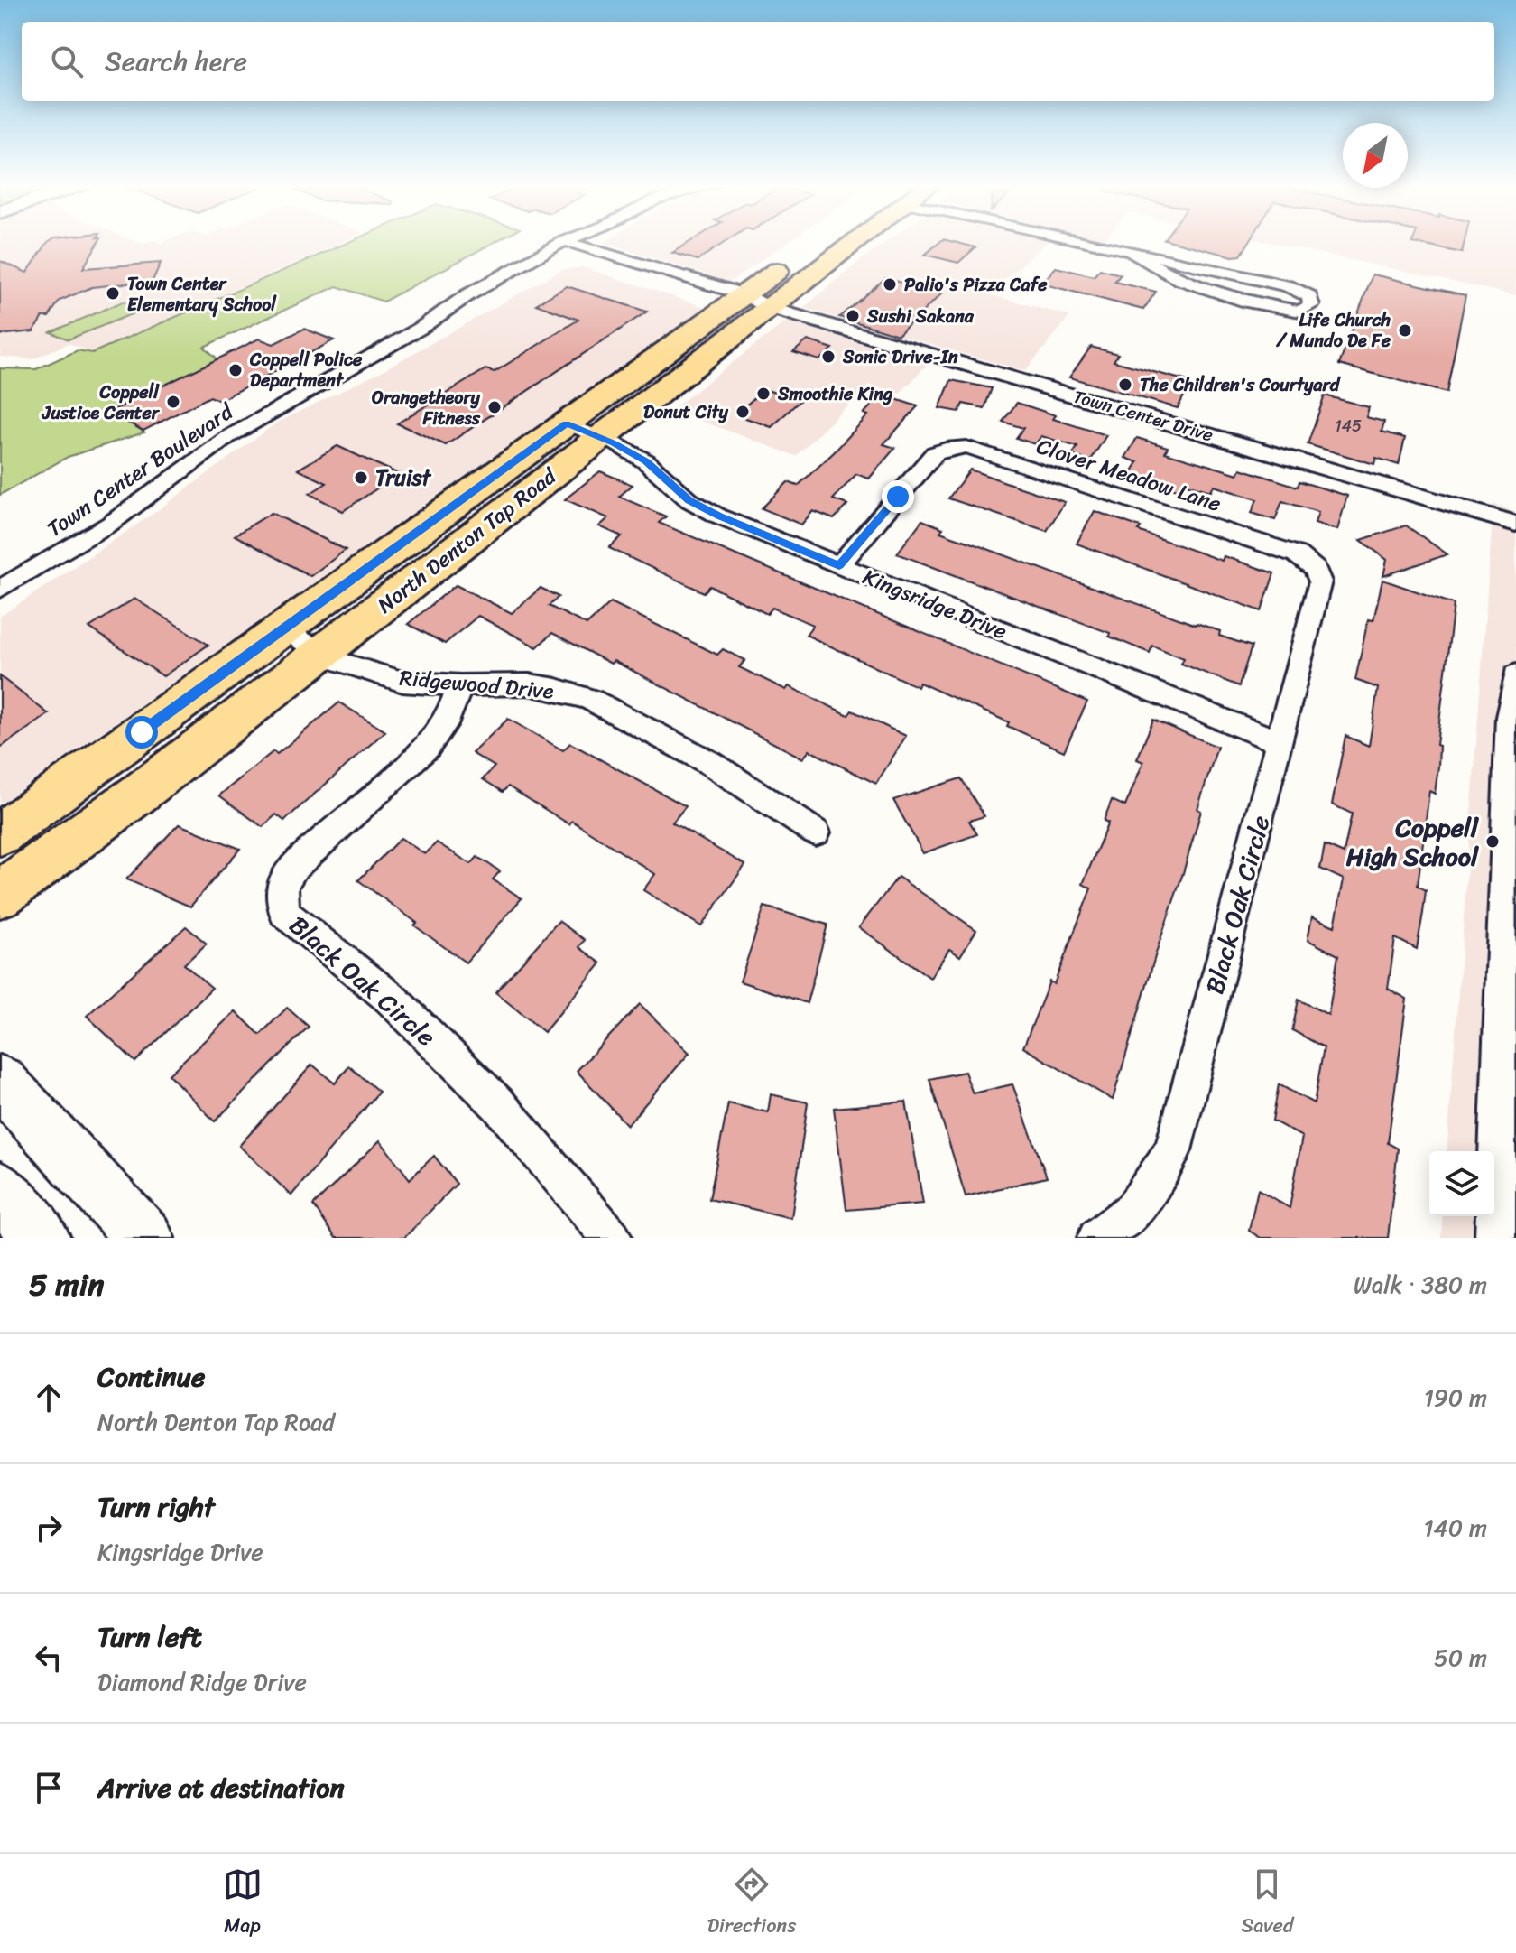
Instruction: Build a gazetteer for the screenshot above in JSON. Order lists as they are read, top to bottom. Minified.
{"streets":{"main road":["North Denton Tap Road"],"street":["Town Center Drive","Town Center Boulevard","Clover Meadow Lane","Kingsridge Drive","Ridgewood Drive","Black Oak Circle"]},"crossings":[["Town Center Drive","Town Center Boulevard"],["Town Center Drive","North Denton Tap Road"],["Clover Meadow Lane","Kingsridge Drive"],["Clover Meadow Lane","Black Oak Circle"],["North Denton Tap Road","Kingsridge Drive"],["North Denton Tap Road","Ridgewood Drive"],["Kingsridge Drive","Black Oak Circle"],["Ridgewood Drive","Black Oak Circle"]],"places":["Palio's Pizza Cafe","Town Center Elementary School","Sushi Sakana","Life Church / Mundo De Fe","Sonic Drive-In","Coppell Police Department","The Children's Courtyard","Smoothie King","Coppell Justice Center","Orangetheory Fitness","Donut City","Truist","Coppell High School"],"house_numbers":["145"],"north":"bottom left","page":{"search":"Search here","heading":["5 min","Walk · 380 m"],"list":[["Continue","North Denton Tap Road","190 m"],["Turn right","Kingsridge Drive","140 m"],["Turn left","Diamond Ridge Drive","50 m"],"Arrive at destination"],"nav":["Map","Directions","Saved"]}}
